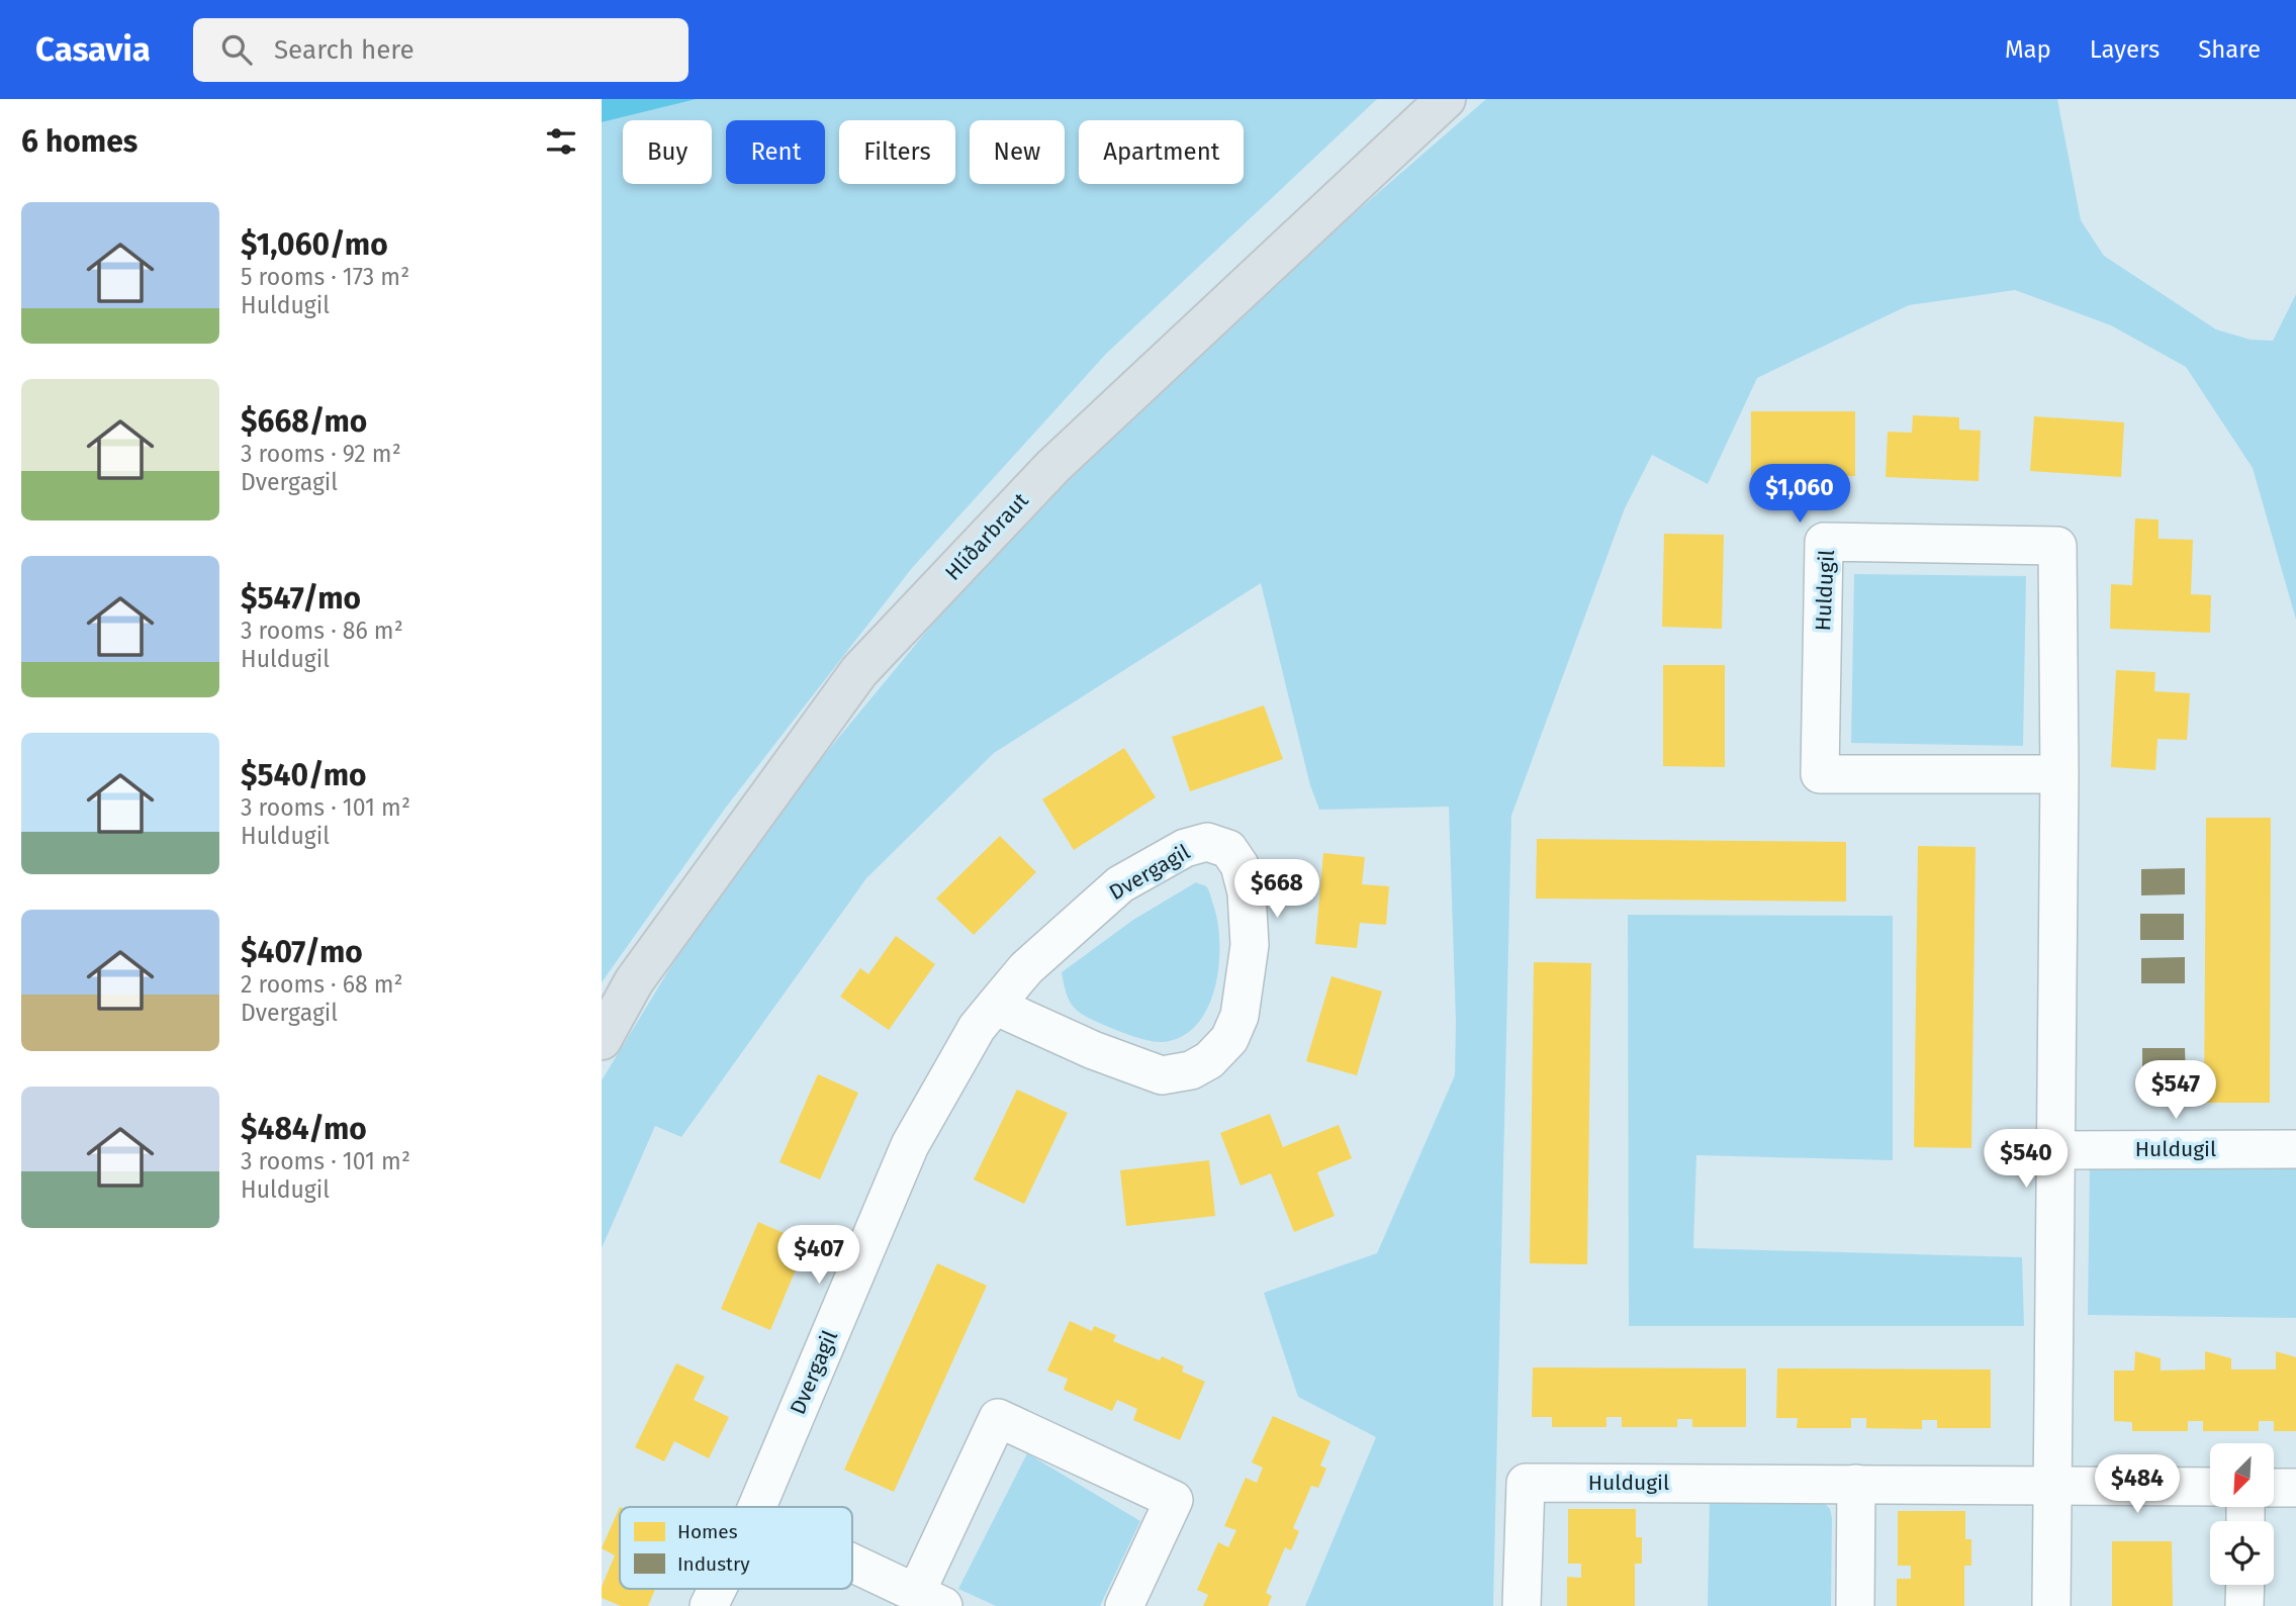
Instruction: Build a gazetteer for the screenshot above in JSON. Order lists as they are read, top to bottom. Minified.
{"streets":{"main road":["Hlíðarbraut"],"street":["Huldugil","Dvergagil"]},"legend":["Homes","Industry"],"north":"bottom left","page":{"header":"Casavia","search":"Search here","nav":["Map","Layers","Share"],"heading":"6 homes","chip":["Buy","Rent","Filters","New","Apartment"],"list":[{"name":"$1,060/mo","note":"5 rooms · 173 m² · Huldugil"},{"name":"$668/mo","note":"3 rooms · 92 m² · Dvergagil"},{"name":"$547/mo","note":"3 rooms · 86 m² · Huldugil"},{"name":"$540/mo","note":"3 rooms · 101 m² · Huldugil"},{"name":"$407/mo","note":"2 rooms · 68 m² · Dvergagil"},{"name":"$484/mo","note":"3 rooms · 101 m² · Huldugil"}],"price":["$1,060","$668","$547","$540","$407","$484"]}}
